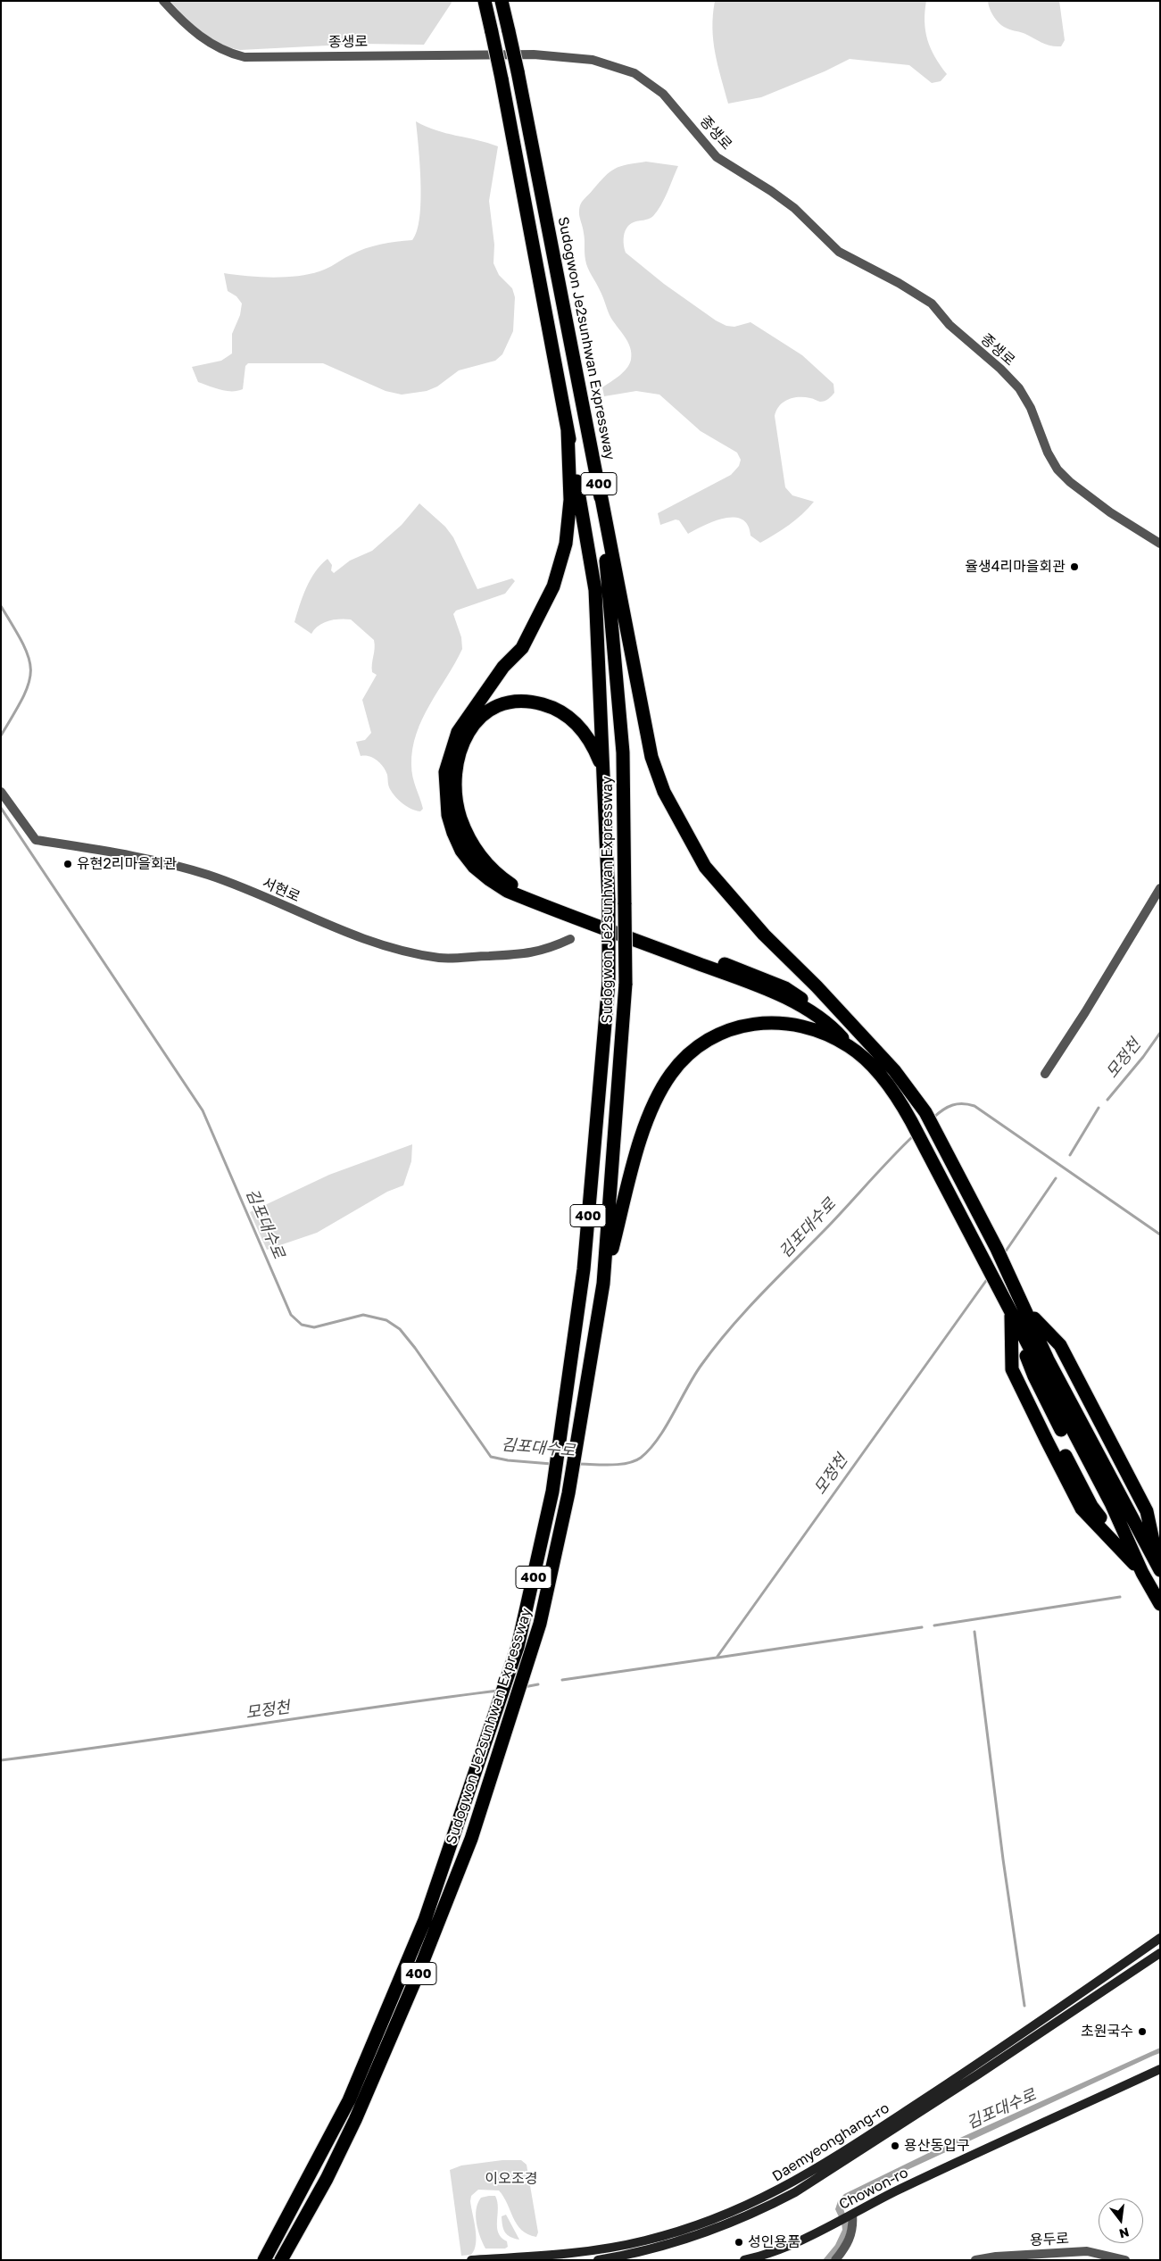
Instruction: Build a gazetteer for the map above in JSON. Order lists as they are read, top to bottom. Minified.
{"streets":{"highway":["Sudogwon Je2sunhwan Expressway","400"],"main road":["Daemyeonghang-ro","Chowon-ro"],"street":["종생로","서현로","용두로"]},"water":["모정천","김포대수로"],"parks":["이오조경"],"places":["율생4리마을회관","유현2리마을회관","초원국수","용산동입구","성인용품"],"north":"bottom"}
